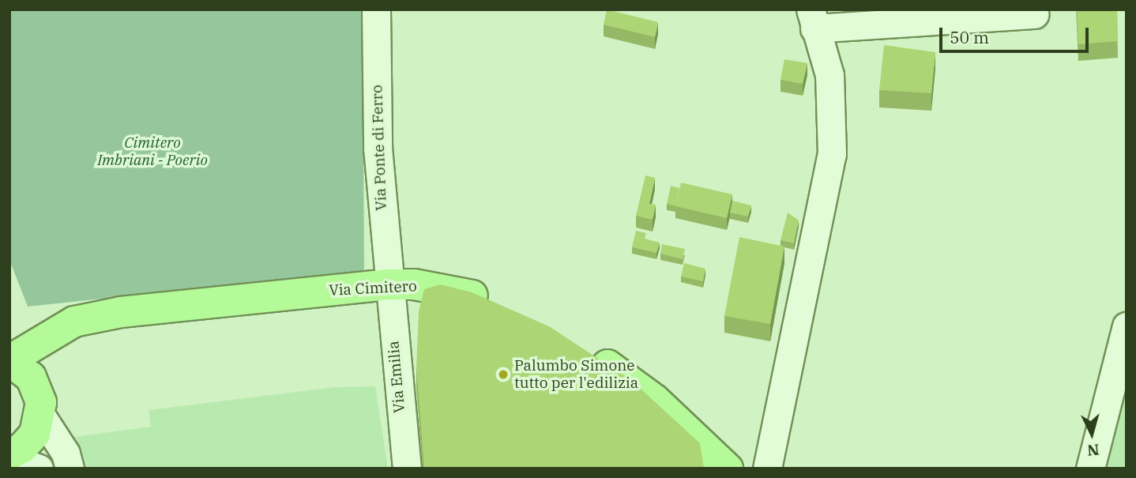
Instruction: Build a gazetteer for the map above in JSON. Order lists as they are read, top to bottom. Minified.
{"streets":{"main road":["Via Cimitero"],"street":["Via Ponte di Ferro","Via Emilia"]},"crossings":[["Via Ponte di Ferro","Via Cimitero"],["Via Ponte di Ferro","Via Emilia"],["Via Cimitero","Via Emilia"]],"parks":["Cimitero Imbriani - Poerio"],"places":["Palumbo Simone tutto per l'edilizia"],"scale_bar":"50 m","north":"bottom"}
